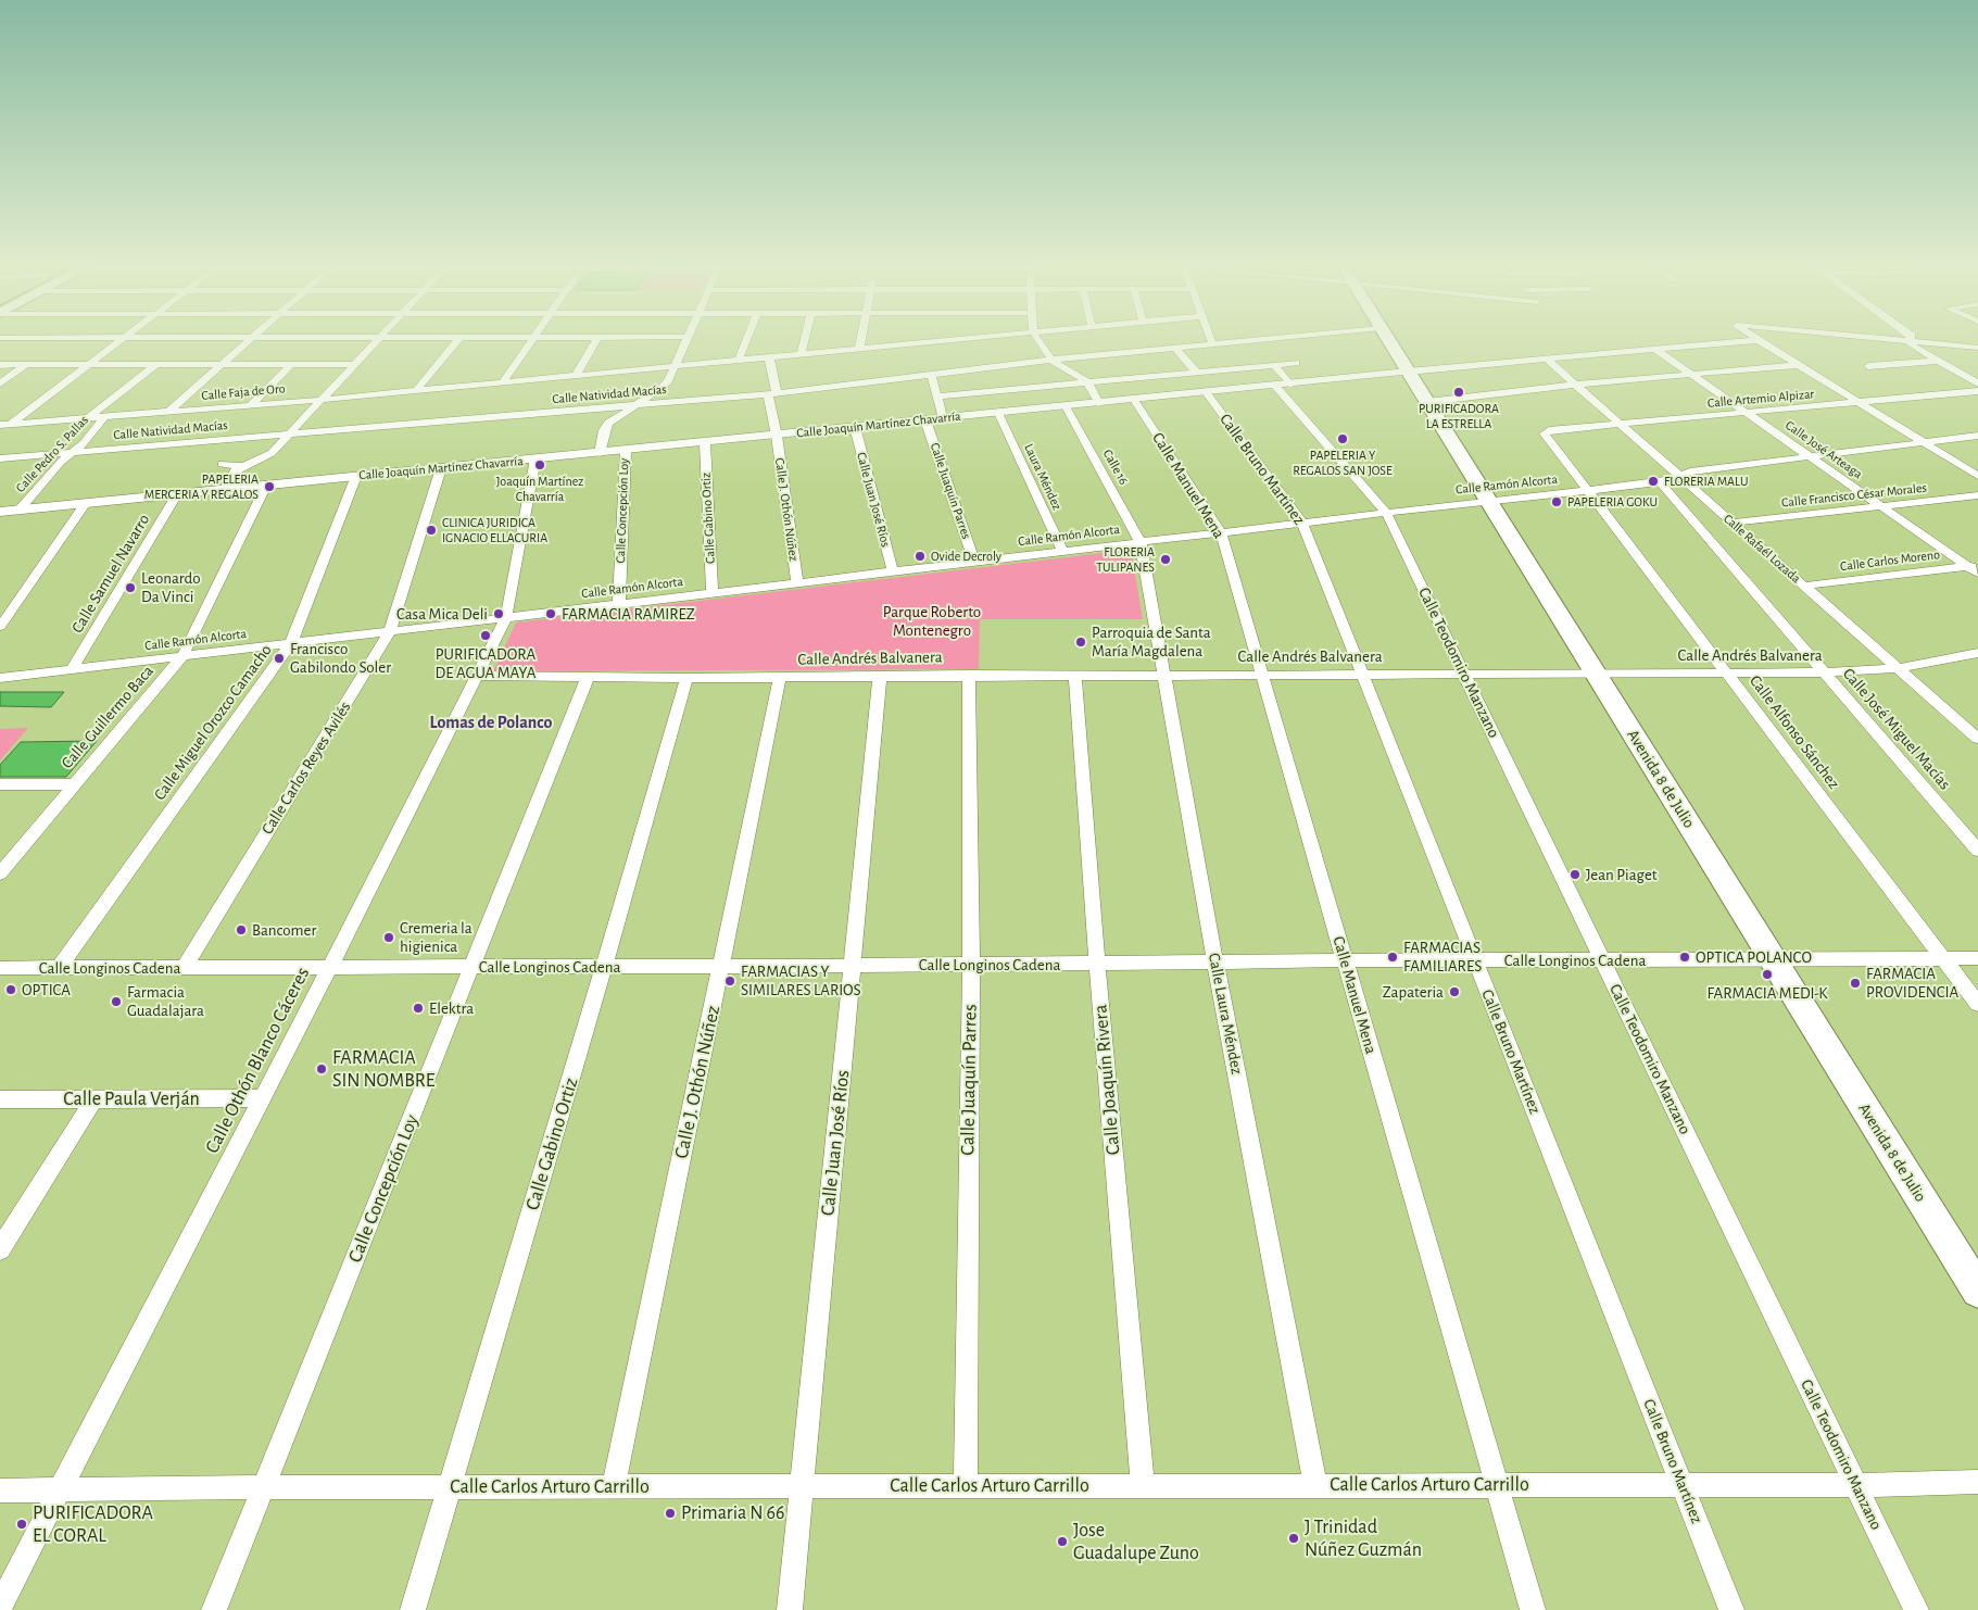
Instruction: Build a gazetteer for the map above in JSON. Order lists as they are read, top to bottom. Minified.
{"streets":{"main road":["Avenida 8 de Julio"],"street":["Calle Faja de Oro","Calle Natividad Macías","Calle Artemio Alpizar","Calle Joaquín Martínez Chavarría","Calle José Arteaga","Calle Pedro S. Pallas","Calle 16","Calle Bruno Martínez","Laura Méndez","Calle Ramón Alcorta","Calle Manuel Mena","Calle Juaquín Parres","Calle Francisco César Morales","Calle Juan José Ríos","Calle J. Othón Núñez","Calle Concepción Loy","Calle Gabino Ortiz","Calle Rafaél Lozada","Calle Carlos Moreno","Calle Samuel Navarro","Calle Andrés Balvanera","Calle Teodomiro Manzano","Calle Guillermo Baca","Calle Miguel Orozco Camacho","Calle José Miguel Macías","Calle Alfonso Sánchez","Calle Carlos Reyes Avilés","Calle Longinos Cadena","Calle Laura Méndez","Calle Othón Blanco Cáceres","Calle Joaquín Rivera","Calle Paula Verján","Calle Carlos Arturo Carrillo"]},"crossings":[["Calle Faja de Oro","Calle Pedro S. Pallas"],["Calle Natividad Macías","Calle Pedro S. Pallas"],["Calle Artemio Alpizar","Calle José Arteaga"],["Calle Artemio Alpizar","Calle Rafaél Lozada"],["Calle Artemio Alpizar","Calle Alfonso Sánchez"],["Calle Joaquín Martínez Chavarría","Calle José Arteaga"],["Calle Joaquín Martínez Chavarría","Calle Pedro S. Pallas"],["Calle Joaquín Martínez Chavarría","Calle 16"],["Calle Joaquín Martínez Chavarría","Calle Bruno Martínez"],["Calle Joaquín Martínez Chavarría","Laura Méndez"],["Calle Joaquín Martínez Chavarría","Calle Manuel Mena"],["Calle Joaquín Martínez Chavarría","Calle Juaquín Parres"],["Calle Joaquín Martínez Chavarría","Calle Juan José Ríos"],["Calle Joaquín Martínez Chavarría","Calle J. Othón Núñez"],["Calle Joaquín Martínez Chavarría","Calle Concepción Loy"],["Calle Joaquín Martínez Chavarría","Calle Gabino Ortiz"],["Calle Joaquín Martínez Chavarría","Calle Rafaél Lozada"],["Calle Joaquín Martínez Chavarría","Calle Samuel Navarro"],["Calle Joaquín Martínez Chavarría","Calle Teodomiro Manzano"],["Calle Joaquín Martínez Chavarría","Calle Guillermo Baca"],["Calle Joaquín Martínez Chavarría","Calle Miguel Orozco Camacho"],["Calle Joaquín Martínez Chavarría","Calle Carlos Reyes Avilés"],["Calle Joaquín Martínez Chavarría","Avenida 8 de Julio"],["Calle Joaquín Martínez Chavarría","Calle Othón Blanco Cáceres"],["Calle José Arteaga","Calle Ramón Alcorta"],["Calle José Arteaga","Calle Francisco César Morales"],["Calle José Arteaga","Calle Carlos Moreno"],["Calle 16","Calle Ramón Alcorta"],["Calle 16","Calle Laura Méndez"],["Calle Bruno Martínez","Calle Ramón Alcorta"],["Calle Bruno Martínez","Calle Andrés Balvanera"],["Calle Bruno Martínez","Calle Longinos Cadena"],["Calle Bruno Martínez","Calle Carlos Arturo Carrillo"],["Laura Méndez","Calle Ramón Alcorta"],["Calle Ramón Alcorta","Calle Manuel Mena"],["Calle Ramón Alcorta","Calle Juaquín Parres"],["Calle Ramón Alcorta","Calle Juan José Ríos"],["Calle Ramón Alcorta","Calle J. Othón Núñez"],["Calle Ramón Alcorta","Calle Concepción Loy"],["Calle Ramón Alcorta","Calle Gabino Ortiz"],["Calle Ramón Alcorta","Calle Rafaél Lozada"],["Calle Ramón Alcorta","Calle Samuel Navarro"],["Calle Ramón Alcorta","Calle Teodomiro Manzano"],["Calle Ramón Alcorta","Calle Guillermo Baca"],["Calle Ramón Alcorta","Calle Miguel Orozco Camacho"],["Calle Ramón Alcorta","Calle José Miguel Macías"],["Calle Ramón Alcorta","Calle Alfonso Sánchez"],["Calle Ramón Alcorta","Calle Carlos Reyes Avilés"],["Calle Ramón Alcorta","Avenida 8 de Julio"],["Calle Ramón Alcorta","Calle Laura Méndez"],["Calle Ramón Alcorta","Calle Othón Blanco Cáceres"],["Calle Manuel Mena","Calle Andrés Balvanera"],["Calle Manuel Mena","Calle Longinos Cadena"],["Calle Manuel Mena","Calle Carlos Arturo Carrillo"],["Calle Juaquín Parres","Calle Andrés Balvanera"],["Calle Juaquín Parres","Calle Longinos Cadena"],["Calle Juaquín Parres","Calle Carlos Arturo Carrillo"],["Calle Francisco César Morales","Calle Rafaél Lozada"],["Calle Juan José Ríos","Calle Andrés Balvanera"],["Calle Juan José Ríos","Calle Longinos Cadena"],["Calle Juan José Ríos","Calle Carlos Arturo Carrillo"],["Calle J. Othón Núñez","Calle Andrés Balvanera"],["Calle J. Othón Núñez","Calle Longinos Cadena"],["Calle J. Othón Núñez","Calle Carlos Arturo Carrillo"],["Calle Concepción Loy","Calle Andrés Balvanera"],["Calle Concepción Loy","Calle Longinos Cadena"],["Calle Concepción Loy","Calle Carlos Arturo Carrillo"],["Calle Gabino Ortiz","Calle Andrés Balvanera"],["Calle Gabino Ortiz","Calle Longinos Cadena"],["Calle Gabino Ortiz","Calle Carlos Arturo Carrillo"],["Calle Rafaél Lozada","Calle Carlos Moreno"],["Calle Rafaél Lozada","Calle Andrés Balvanera"],["Calle Andrés Balvanera","Calle Teodomiro Manzano"],["Calle Andrés Balvanera","Calle José Miguel Macías"],["Calle Andrés Balvanera","Calle Alfonso Sánchez"],["Calle Andrés Balvanera","Avenida 8 de Julio"],["Calle Andrés Balvanera","Calle Laura Méndez"],["Calle Andrés Balvanera","Calle Othón Blanco Cáceres"],["Calle Andrés Balvanera","Calle Joaquín Rivera"],["Calle Teodomiro Manzano","Calle Longinos Cadena"],["Calle Teodomiro Manzano","Calle Carlos Arturo Carrillo"],["Calle Miguel Orozco Camacho","Calle Longinos Cadena"],["Calle Alfonso Sánchez","Calle Longinos Cadena"],["Calle Carlos Reyes Avilés","Calle Longinos Cadena"],["Avenida 8 de Julio","Calle Longinos Cadena"],["Calle Longinos Cadena","Calle Laura Méndez"],["Calle Longinos Cadena","Calle Othón Blanco Cáceres"],["Calle Longinos Cadena","Calle Joaquín Rivera"],["Calle Laura Méndez","Calle Carlos Arturo Carrillo"],["Calle Othón Blanco Cáceres","Calle Paula Verján"],["Calle Othón Blanco Cáceres","Calle Carlos Arturo Carrillo"],["Calle Joaquín Rivera","Calle Carlos Arturo Carrillo"]],"districts":["Lomas de Polanco"],"parks":["Parque Roberto Montenegro"],"places":["PURIFICADORA LA ESTRELLA","PAPELERIA Y REGALOS SAN JOSE","Joaquín Martínez Chavarría","FLORERIA MALU","PAPELERIA MERCERIA Y REGALOS","PAPELERIA GOKU","CLINICA JURIDICA IGNACIO ELLACURIA","Ovide Decroly","FLORERIA TULIPANES","Leonardo Da Vinci","Casa Mica Deli","FARMACIA RAMIREZ","PURIFICADORA DE AGUA MAYA","Parroquia de Santa María Magdalena","Francisco Gabilondo Soler","Jean Piaget","Bancomer","Cremeria la higienica","FARMACIAS FAMILIARES","OPTICA POLANCO","FARMACIA MEDI-K","FARMACIAS Y SIMILARES LARIOS","FARMACIA PROVIDENCIA","OPTICA","Zapateria","Farmacia Guadalajara","Elektra","FARMACIA SIN NOMBRE","Primaria N 66","PURIFICADORA EL CORAL","J Trinidad Núñez Guzmán","Jose Guadalupe Zuno"]}
